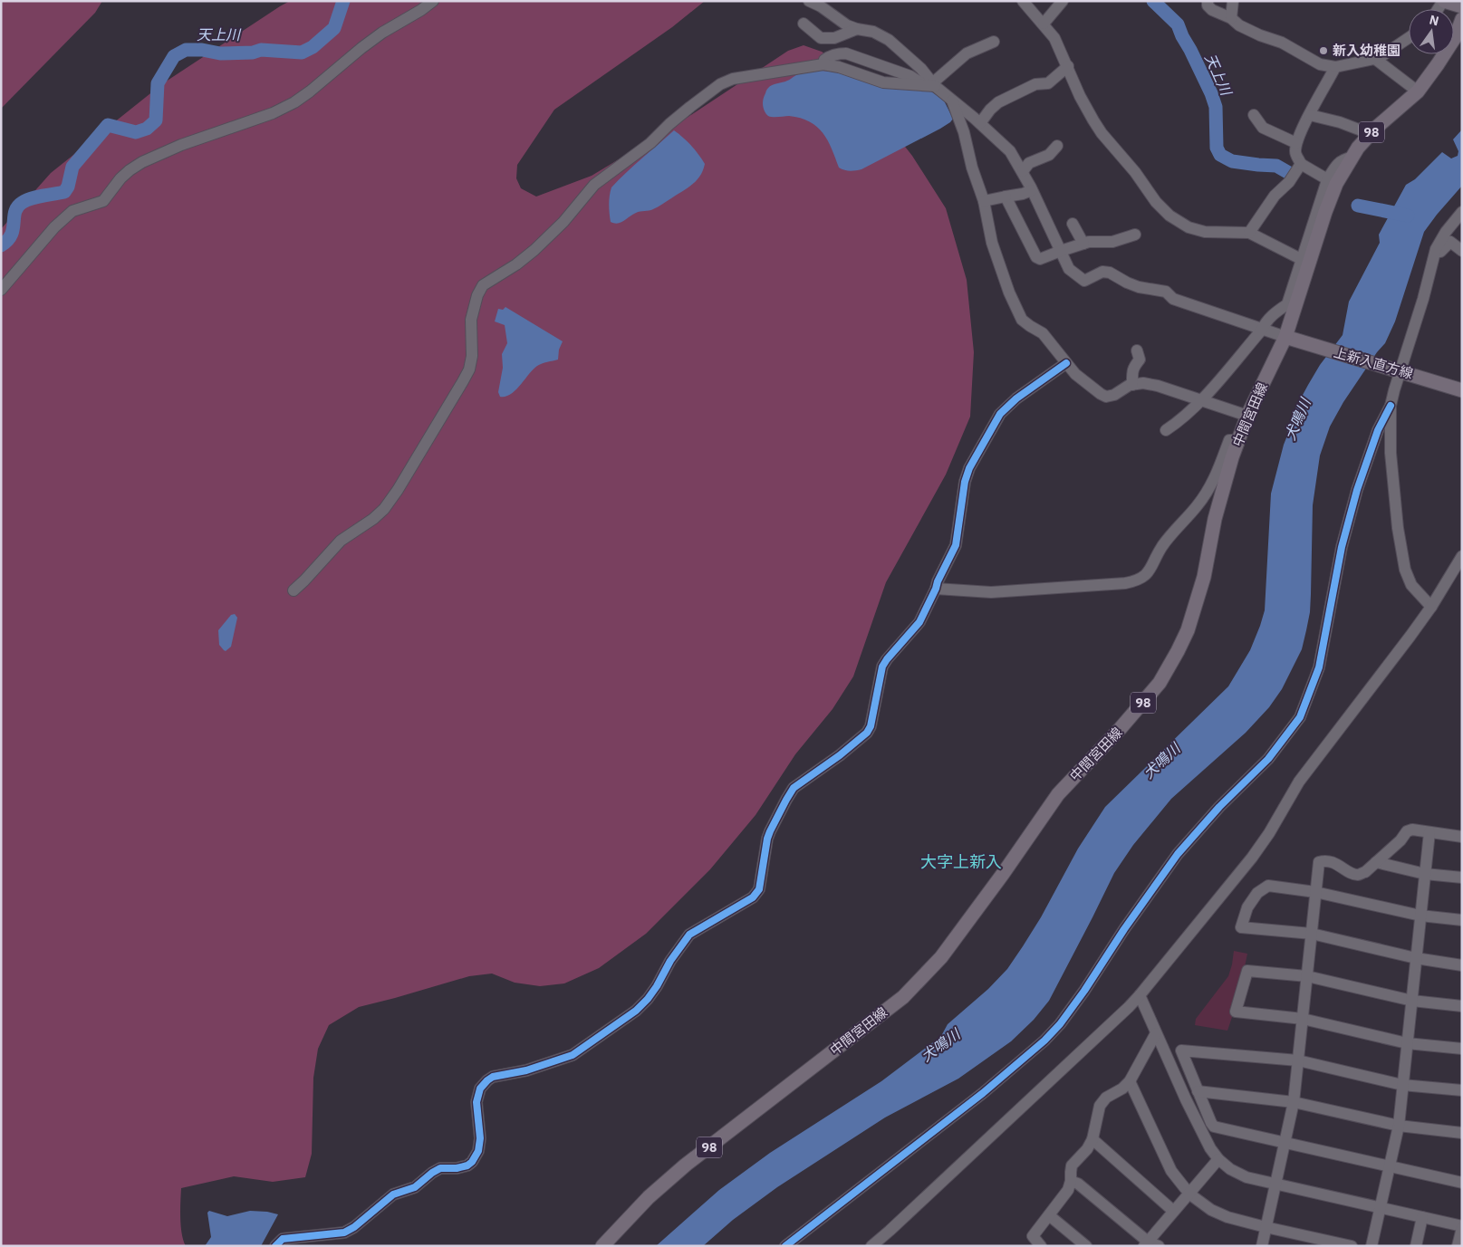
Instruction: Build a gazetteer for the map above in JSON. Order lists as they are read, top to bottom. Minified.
{"streets":{"main road":["98","上新入直方線","中間宮田線"]},"crossings":[["上新入直方線","中間宮田線"]],"districts":["大字上新入"],"water":["天上川","犬鳴川"],"places":["新入幼稚園"],"north":"top"}
